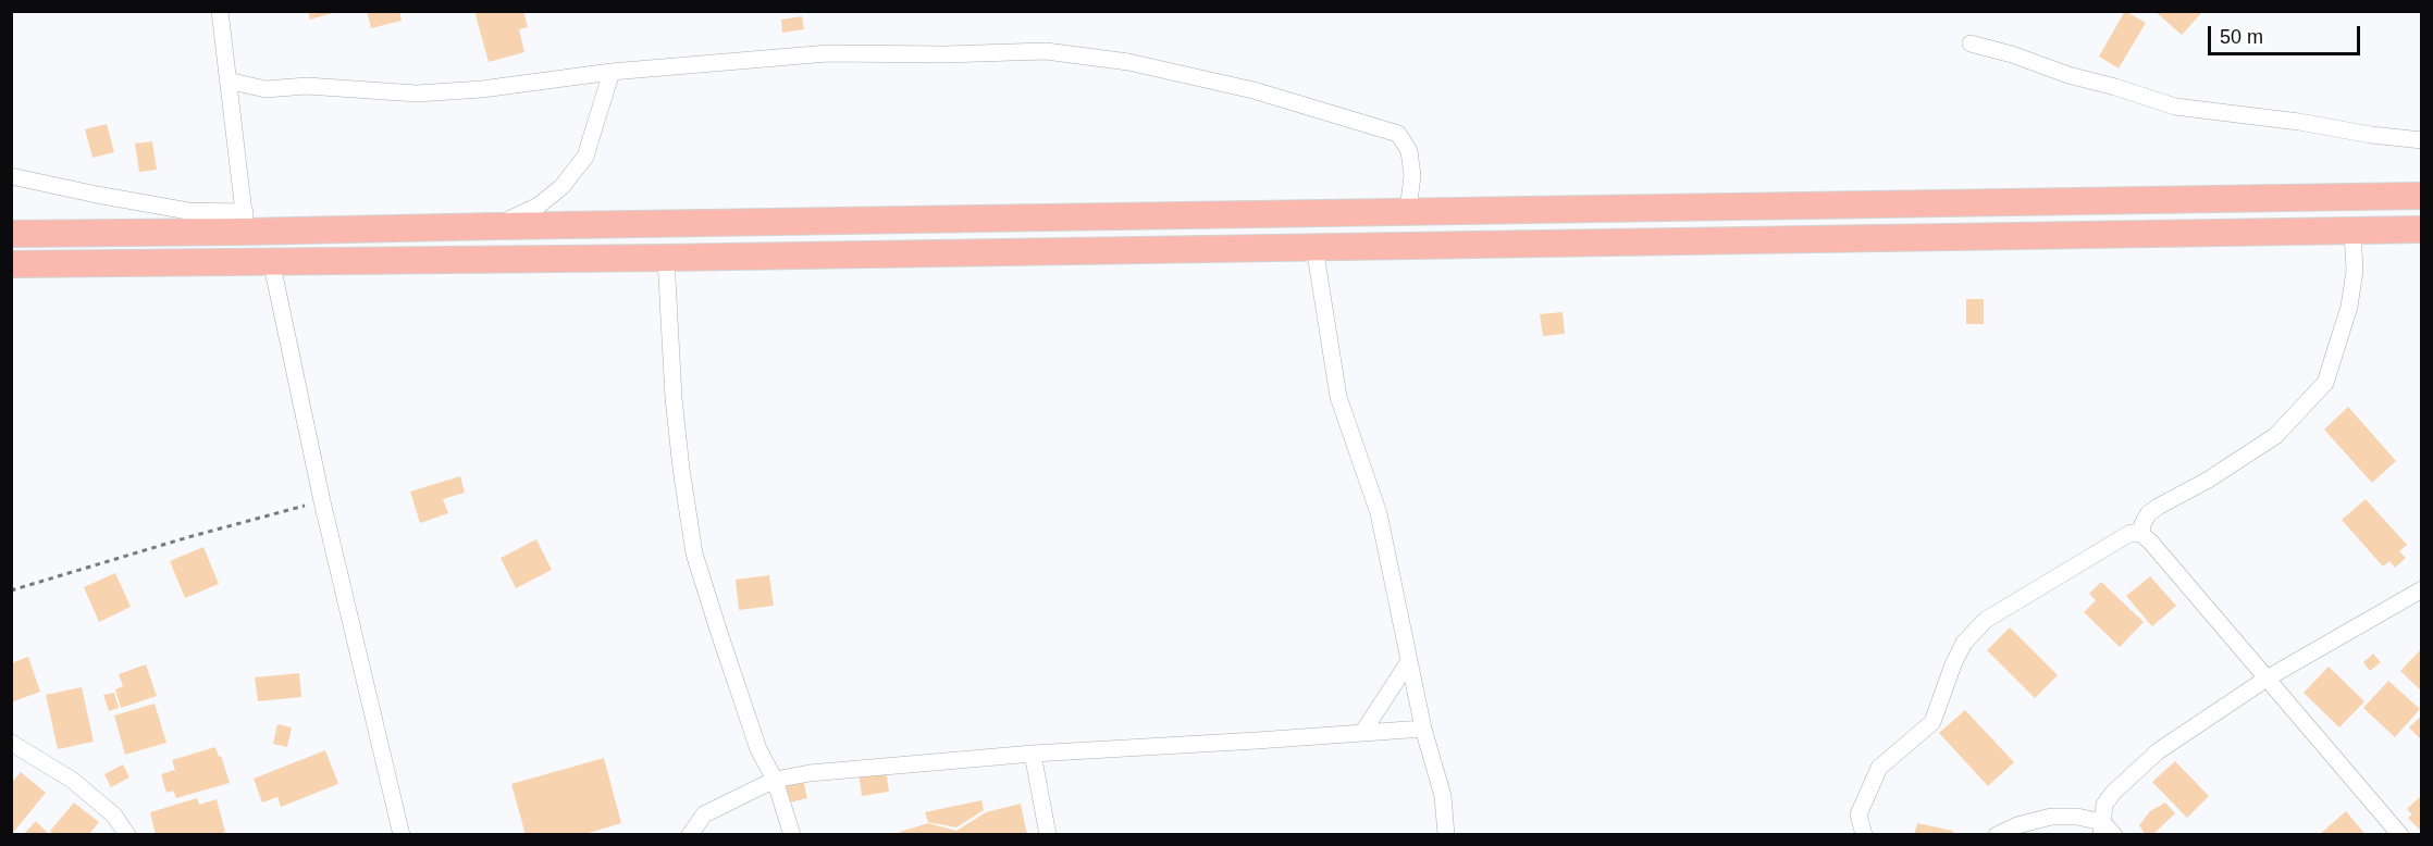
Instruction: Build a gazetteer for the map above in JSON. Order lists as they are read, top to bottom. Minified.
{"scale_bar":"50 m"}
